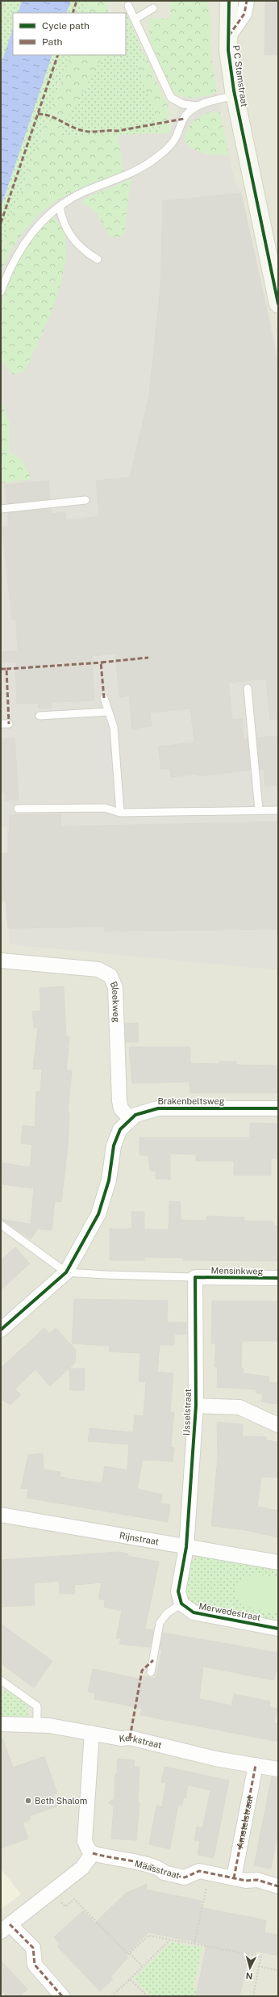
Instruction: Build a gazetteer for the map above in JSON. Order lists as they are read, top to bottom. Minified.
{"streets":{"street":["P C Stamstraat","Bleekweg","Brakenbeltsweg","Mensinkweg","IJsselstraat","Rijnstraat","Merwedestraat","Kerkstraat","Amstelstraat","Maasstraat"]},"crossings":[["Bleekweg","Brakenbeltsweg"],["Brakenbeltsweg","Mensinkweg"],["Mensinkweg","IJsselstraat"],["IJsselstraat","Rijnstraat"],["Kerkstraat","Amstelstraat"],["Amstelstraat","Maasstraat"]],"places":["Beth Shalom"],"legend":["Cycle path","Path"],"north":"bottom"}
